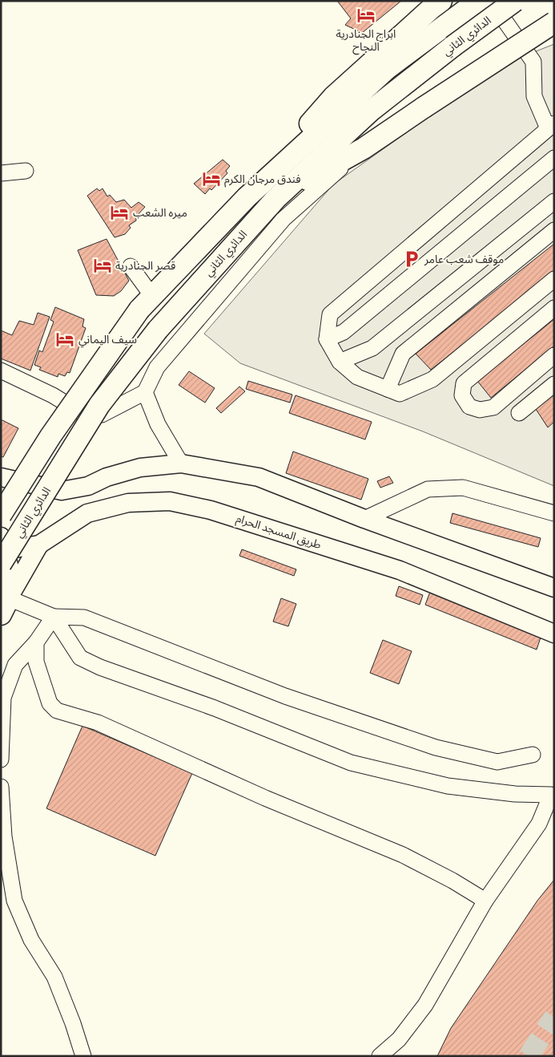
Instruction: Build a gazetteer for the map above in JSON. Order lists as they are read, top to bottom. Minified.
{"streets":{"highway":["الدائري الثاني"],"main road":["طريق المسجد الحرام"]},"crossings":[["الدائري الثاني","طريق المسجد الحرام"]],"places":{"hotel":["ابراج الجنادرية النجاح","فندق مرجان الكرم","ميره الشعب","قصر الجنادرية","سيف اليماني"],"parking":["موقف شعب عامر"]}}
